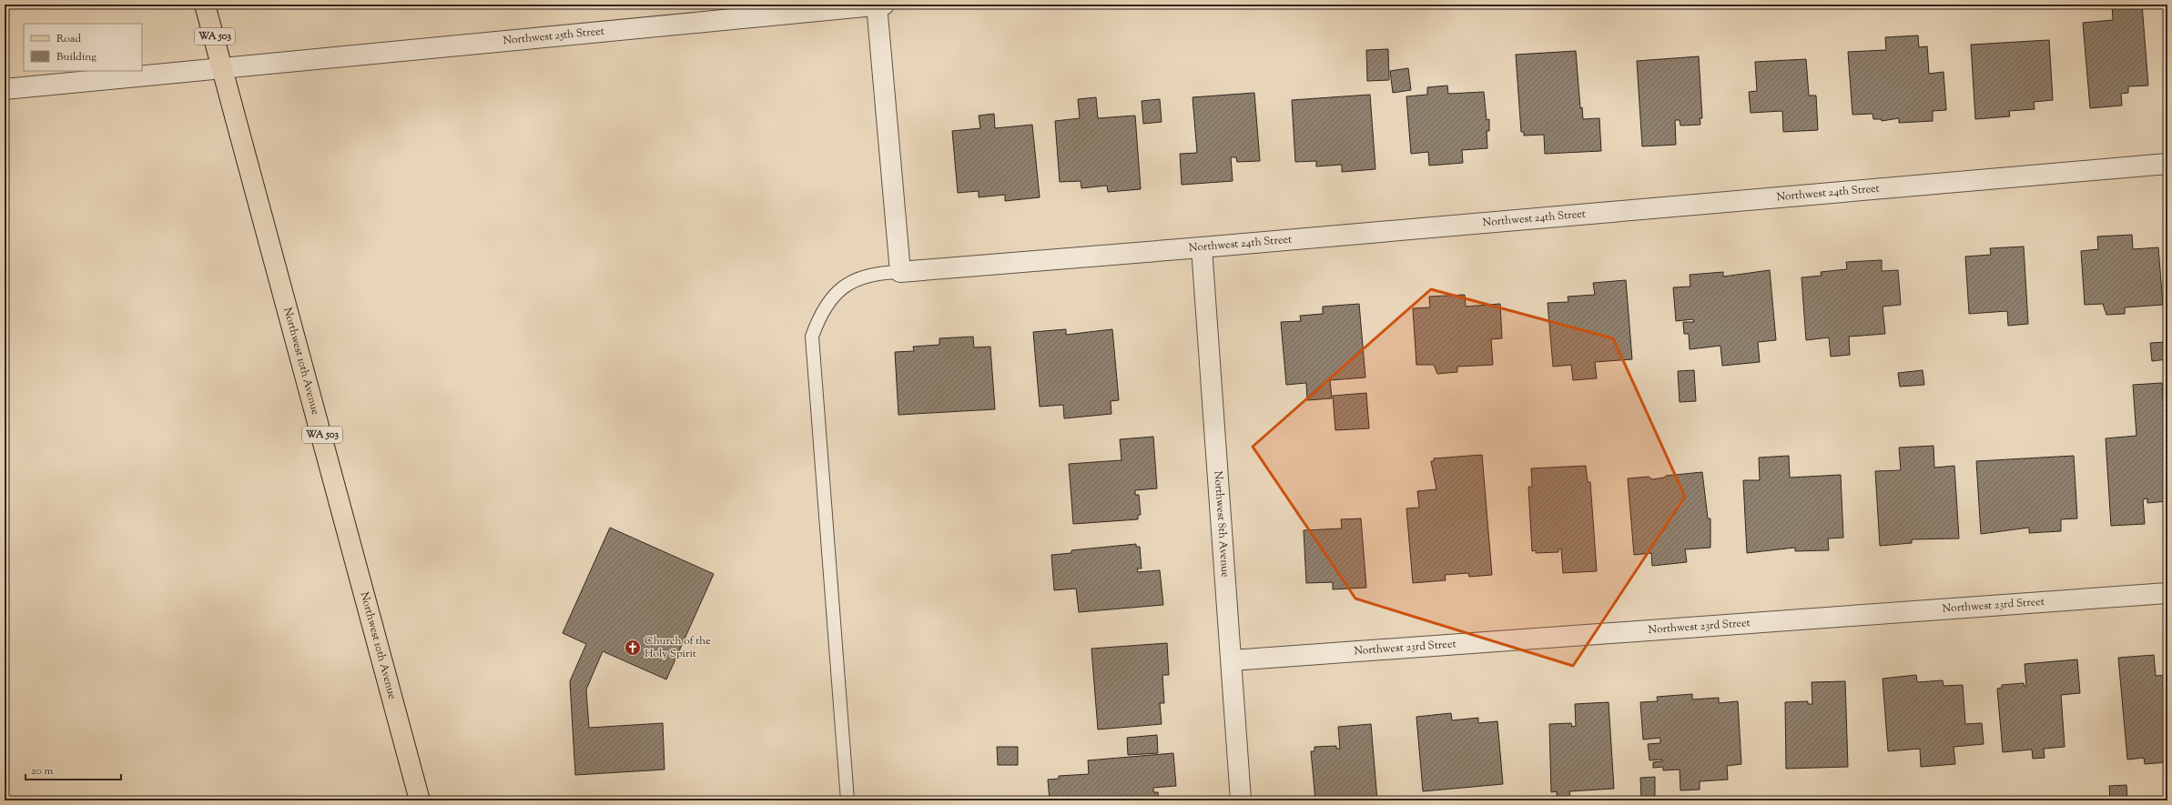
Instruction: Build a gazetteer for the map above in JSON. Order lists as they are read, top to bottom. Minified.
{"streets":{"main road":["WA 503","Northwest 10th Avenue"],"street":["Northwest 25th Street","Northwest 24th Street","Northwest 8th Avenue","Northwest 23rd Street"]},"crossings":[["WA 503","Northwest 25th Street"],["WA 503","Northwest 10th Avenue"],["Northwest 25th Street","Northwest 10th Avenue"],["Northwest 24th Street","Northwest 8th Avenue"],["Northwest 8th Avenue","Northwest 23rd Street"]],"places":{"church":["Church of the Holy Spirit"]},"legend":["Road","Building"],"scale_bar":"20 m"}
